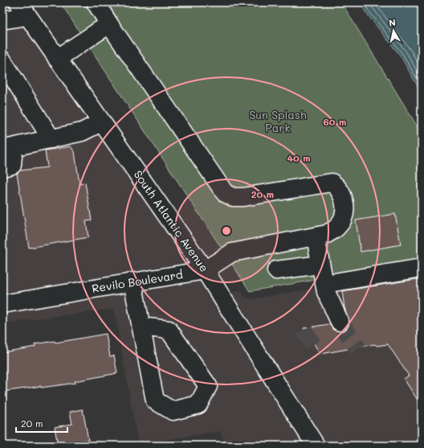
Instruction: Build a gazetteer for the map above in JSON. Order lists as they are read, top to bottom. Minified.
{"streets":{"main road":["South Atlantic Avenue","Revilo Boulevard"]},"crossings":[["South Atlantic Avenue","Revilo Boulevard"]],"parks":["Sun Splash Park"],"scale_bar":"20 m","north":"top","rings":["60 m","40 m","20 m"]}
